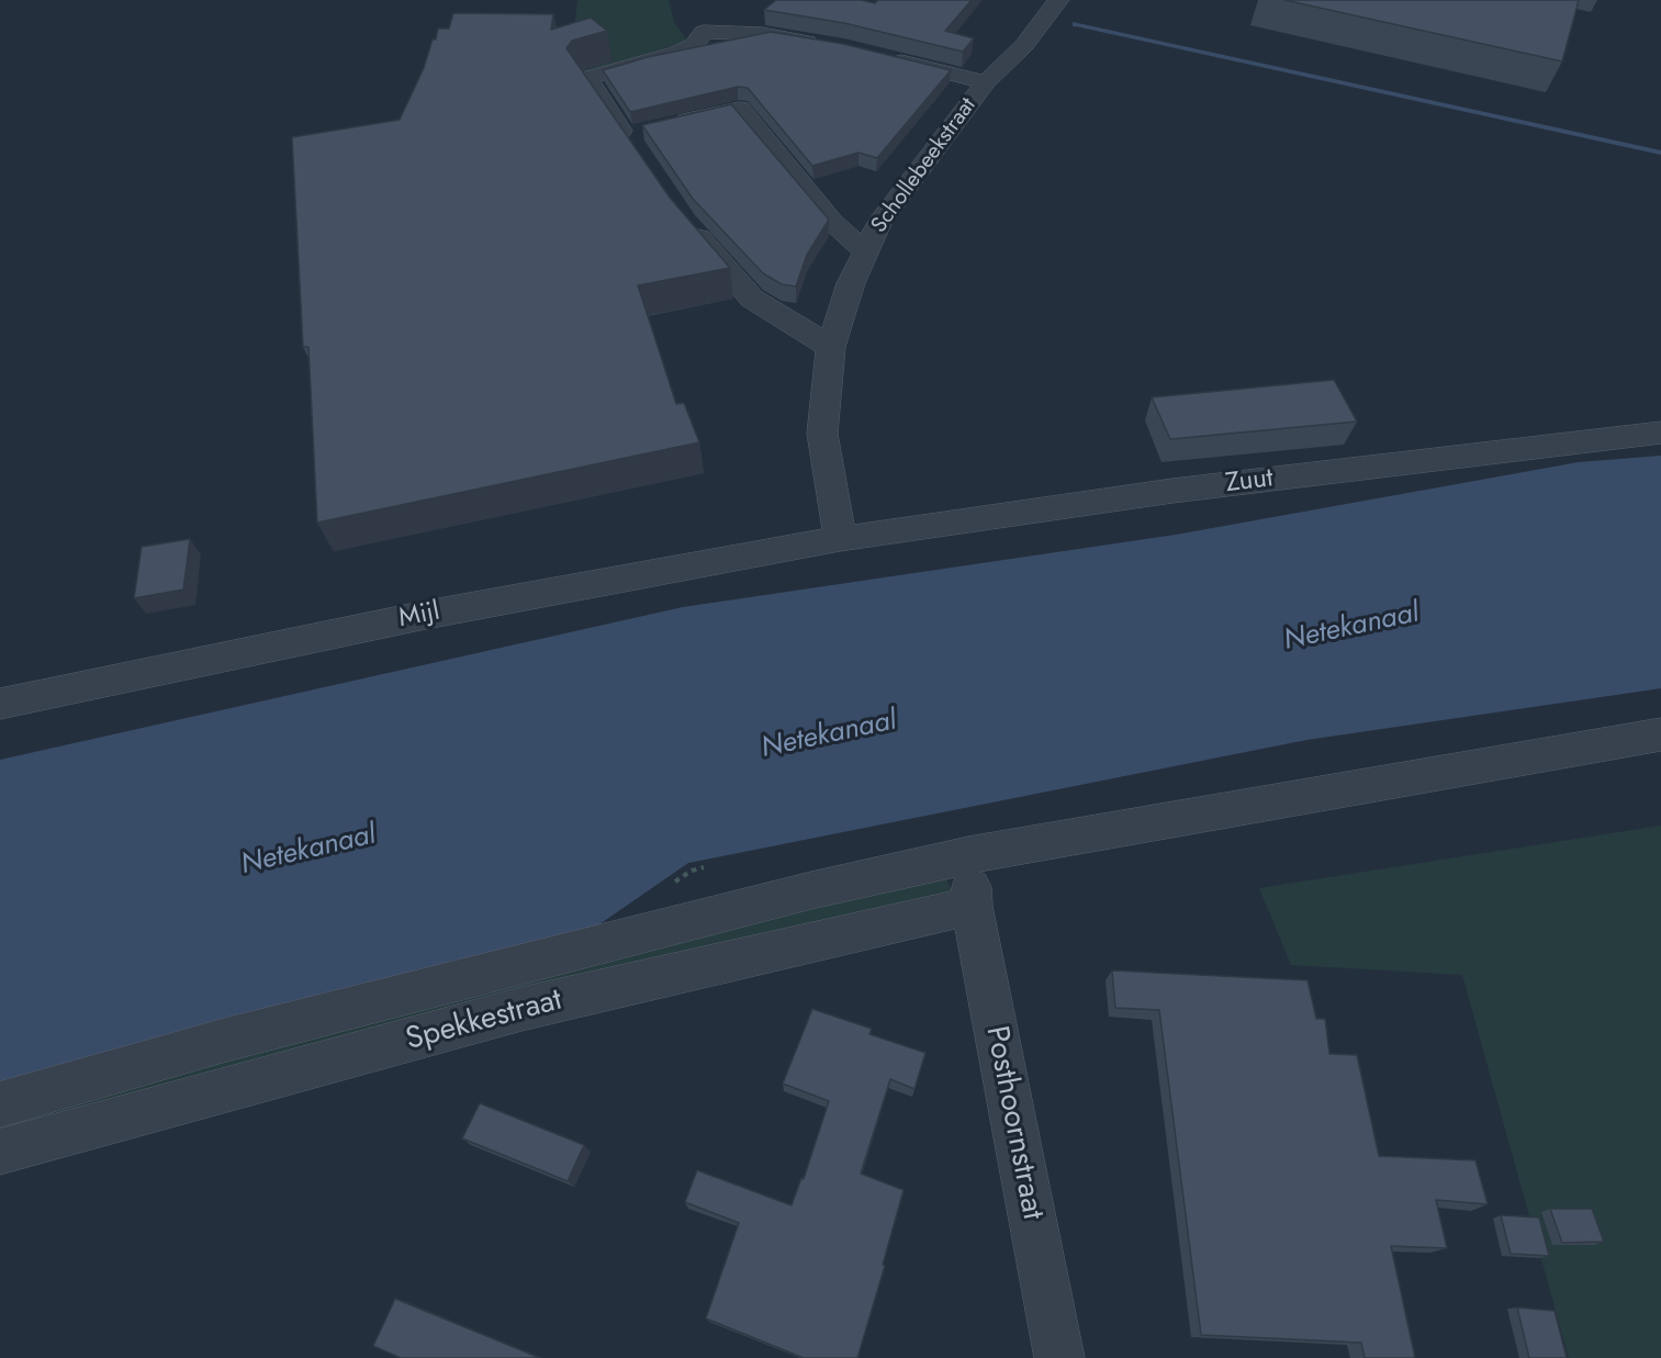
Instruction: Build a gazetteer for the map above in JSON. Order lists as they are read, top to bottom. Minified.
{"streets":{"street":["Schollebeekstraat","Zuut","Mijl","Spekkestraat","Posthoornstraat"]},"crossings":[["Schollebeekstraat","Zuut"],["Schollebeekstraat","Mijl"],["Zuut","Mijl"],["Spekkestraat","Posthoornstraat"]],"water":["Netekanaal"]}
